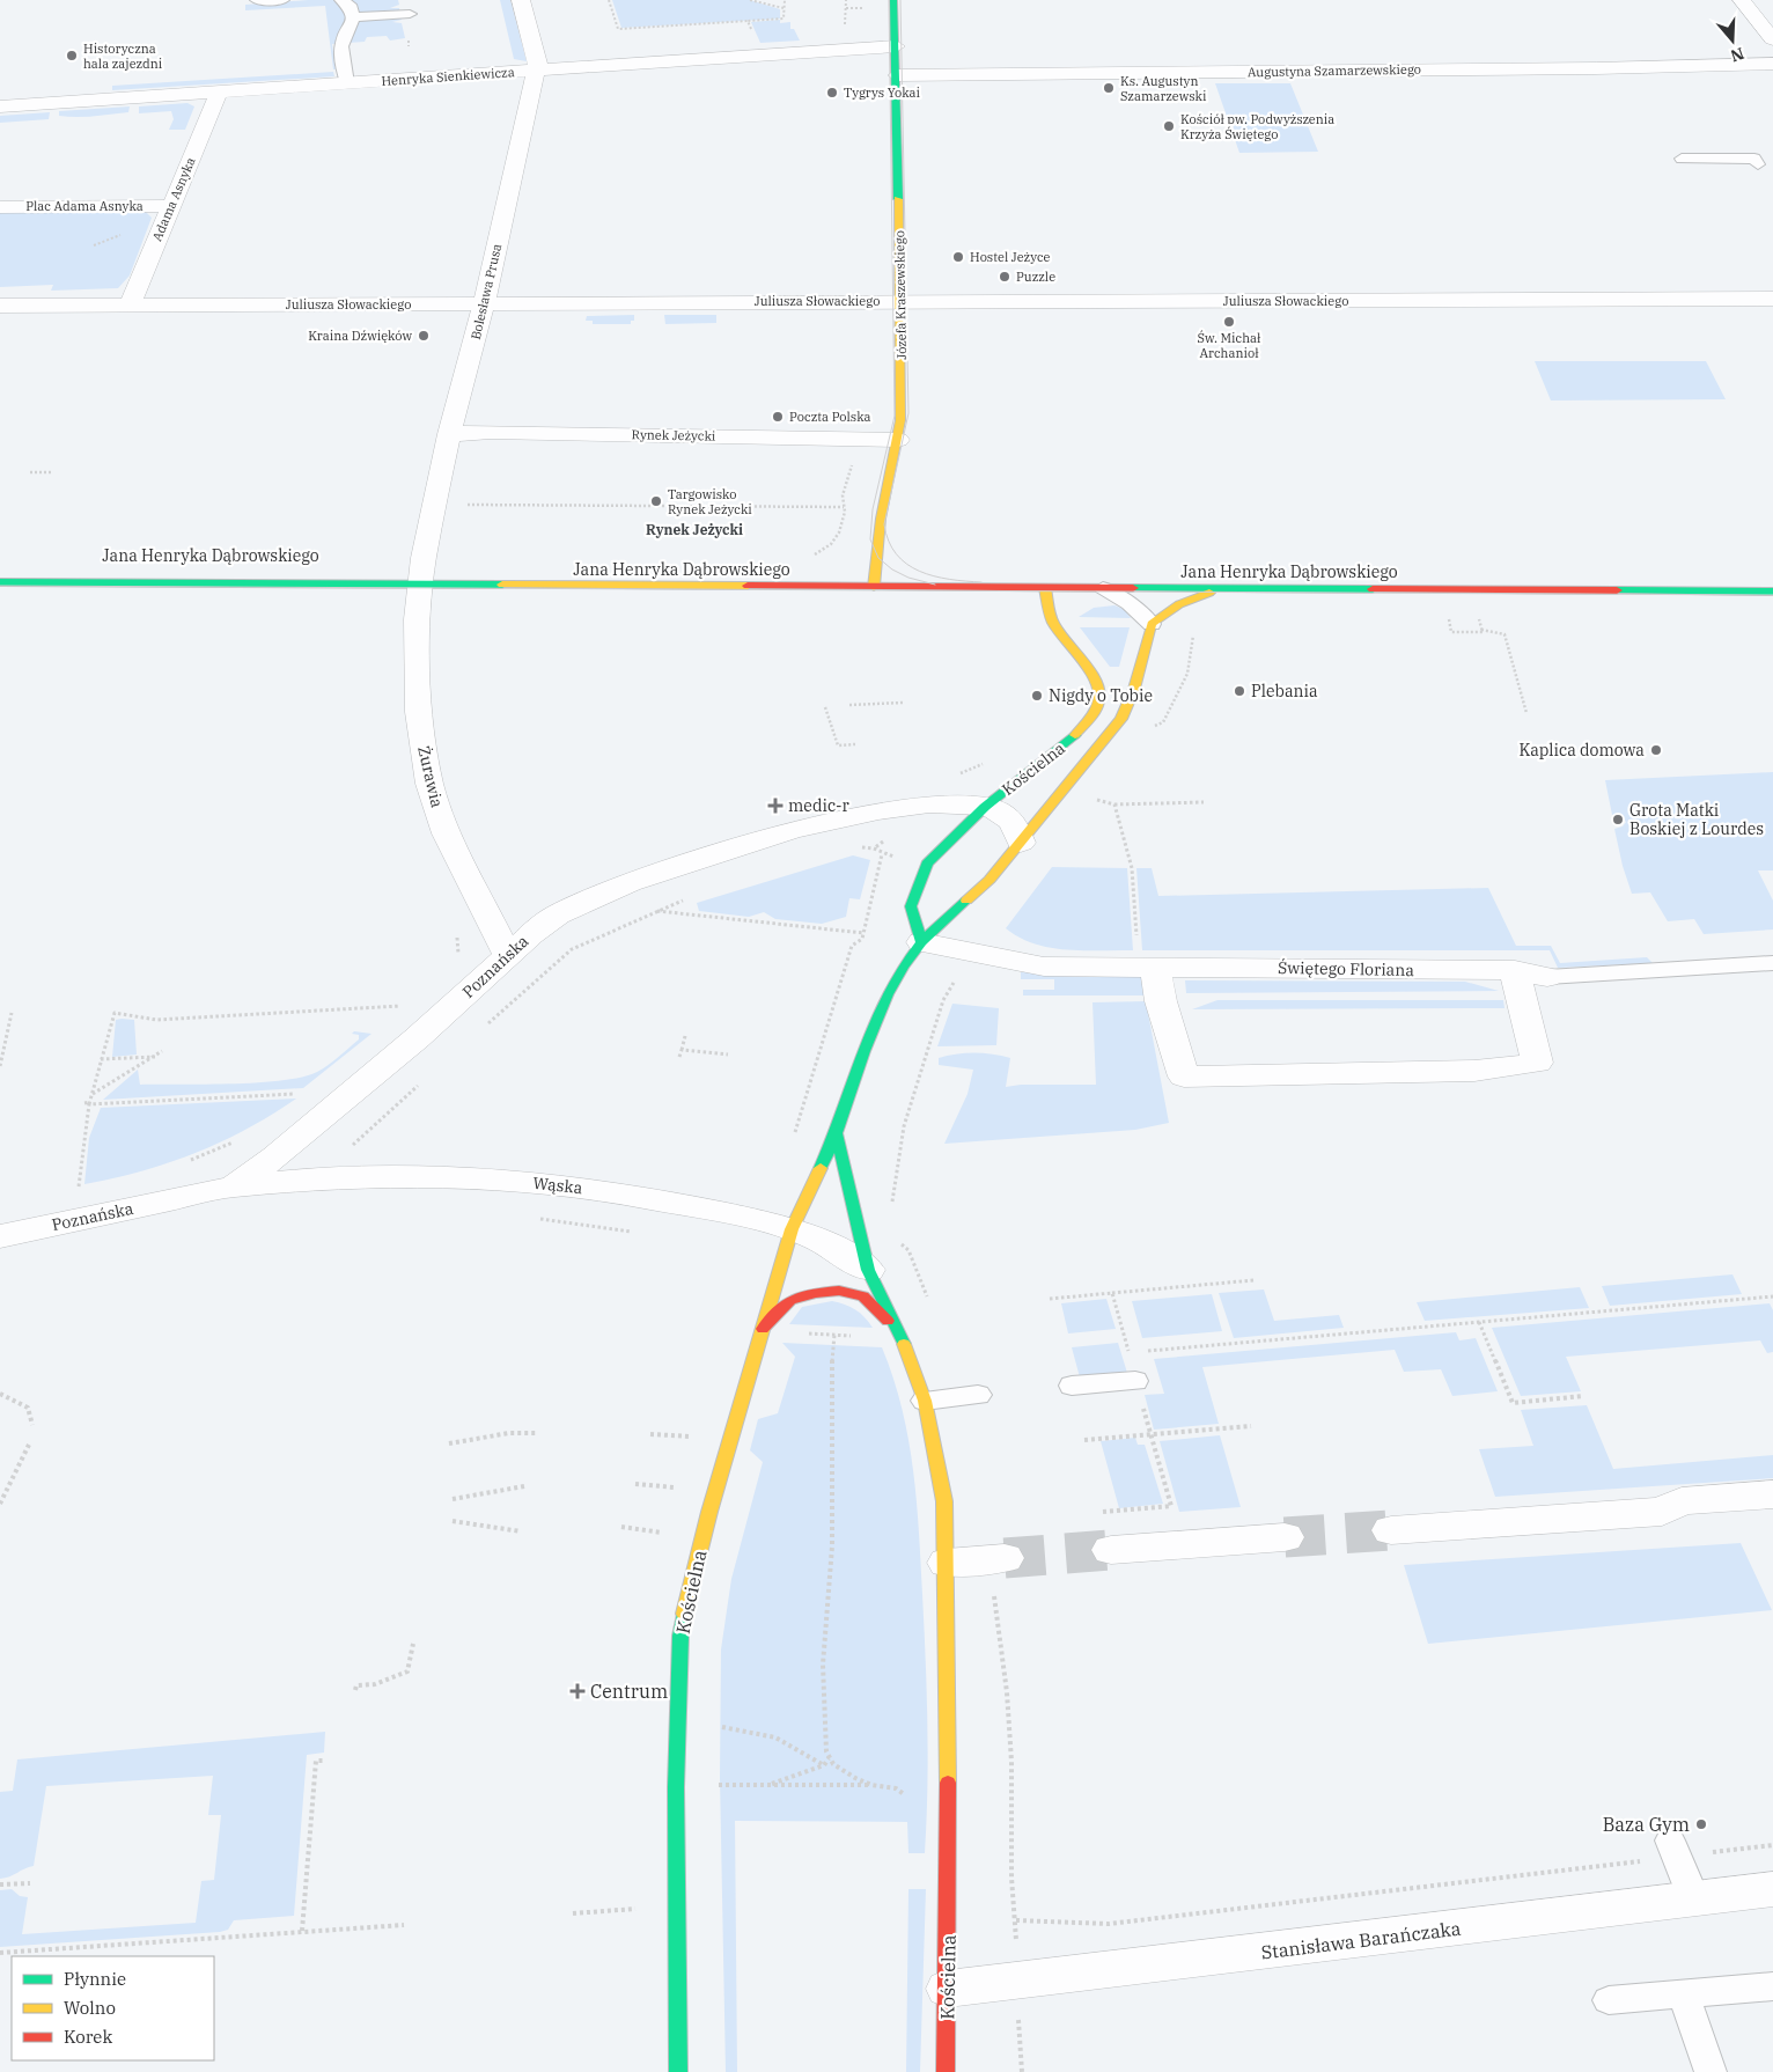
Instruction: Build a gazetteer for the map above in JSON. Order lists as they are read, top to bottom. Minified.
{"streets":{"street":["Augustyna Szamarzewskiego","Henryka Sienkiewicza","Adama Asnyka","Plac Adama Asnyka","Bolesława Prusa","Józefa Kraszewskiego","Juliusza Słowackiego","Rynek Jeżycki","Jana Henryka Dąbrowskiego","Kościelna","Żurawia","Poznańska","Świętego Floriana","Wąska","Stanisława Barańczaka"]},"crossings":[["Augustyna Szamarzewskiego","Józefa Kraszewskiego"],["Henryka Sienkiewicza","Adama Asnyka"],["Henryka Sienkiewicza","Bolesława Prusa"],["Henryka Sienkiewicza","Józefa Kraszewskiego"],["Adama Asnyka","Plac Adama Asnyka"],["Adama Asnyka","Juliusza Słowackiego"],["Bolesława Prusa","Juliusza Słowackiego"],["Bolesława Prusa","Rynek Jeżycki"],["Bolesława Prusa","Żurawia"],["Józefa Kraszewskiego","Juliusza Słowackiego"],["Józefa Kraszewskiego","Rynek Jeżycki"],["Józefa Kraszewskiego","Jana Henryka Dąbrowskiego"],["Jana Henryka Dąbrowskiego","Kościelna"],["Kościelna","Poznańska"],["Kościelna","Świętego Floriana"],["Kościelna","Wąska"],["Kościelna","Stanisława Barańczaka"],["Żurawia","Poznańska"],["Poznańska","Wąska"]],"districts":["Rynek Jeżycki"],"places":{"other":["Historyczna hala zajezdni","Ks. Augustyn Szamarzewski","Tygrys Yokai","Kościół pw. Podwyższenia Krzyża Świętego","Hostel Jeżyce","Puzzle","Św. Michał Archanioł","Kraina Dźwięków","Poczta Polska","Targowisko Rynek Jeżycki","Plebania","Nigdy o Tobie","Kaplica domowa","Grota Matki Boskiej z Lourdes","Baza Gym"],"health":["medic-r","Centrum"]},"legend":["Płynnie","Wolno","Korek"],"north":"bottom"}
